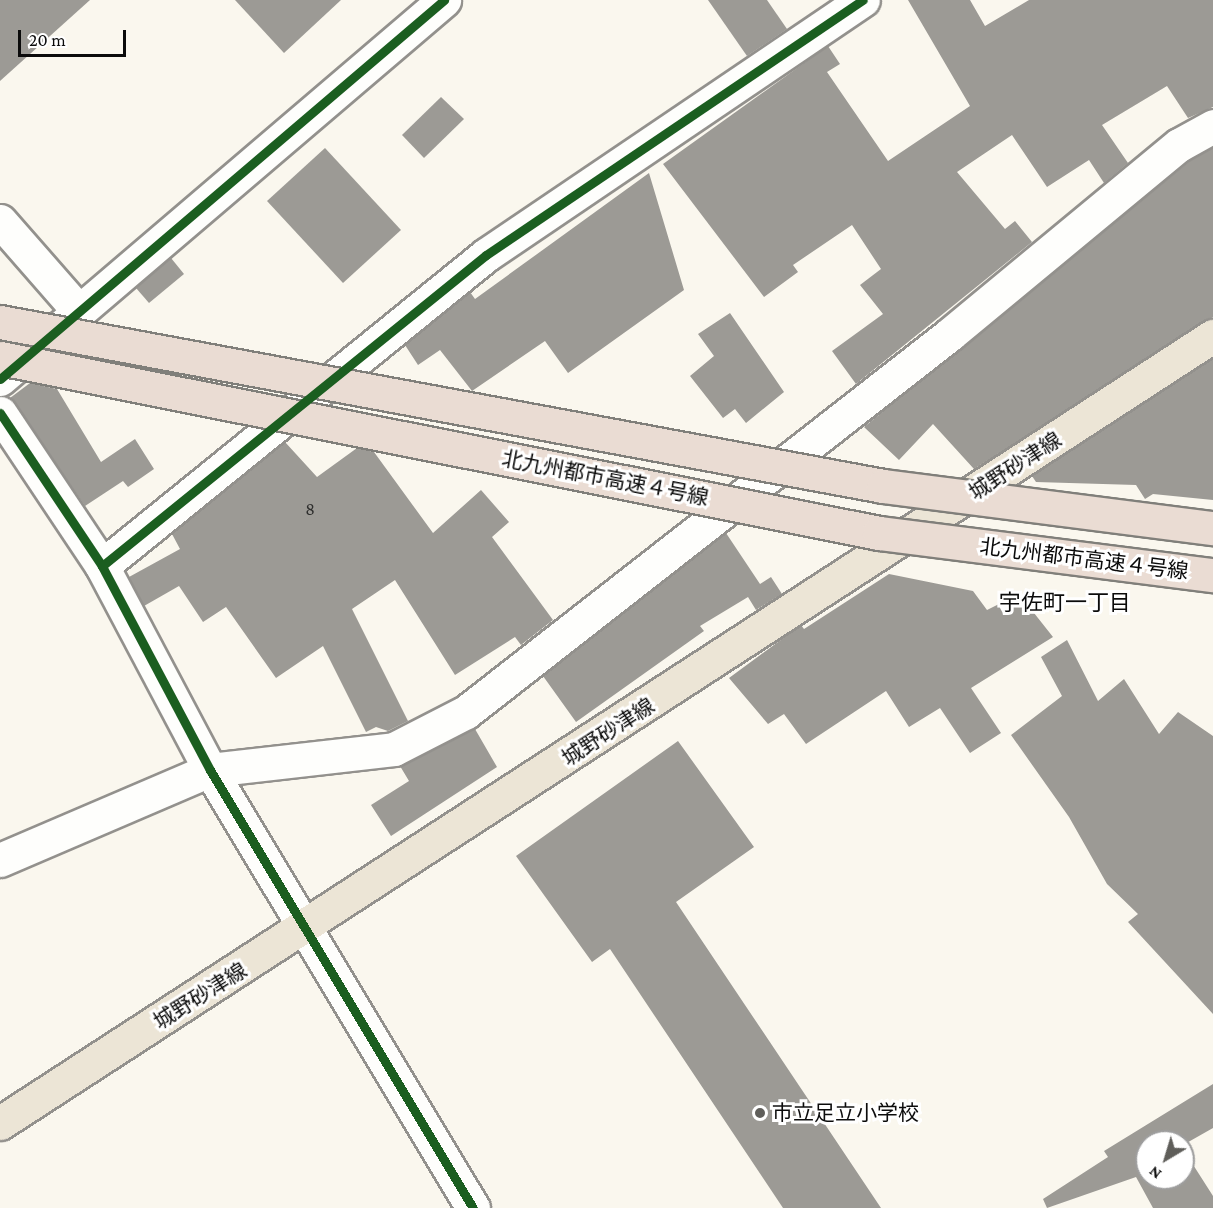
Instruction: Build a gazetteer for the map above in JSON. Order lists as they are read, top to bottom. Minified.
{"streets":{"highway":["北九州都市高速４号線"],"main road":["城野砂津線"]},"districts":["宇佐町一丁目"],"places":["市立足立小学校"],"house_numbers":["8"],"scale_bar":"20 m","north":"bottom left"}
